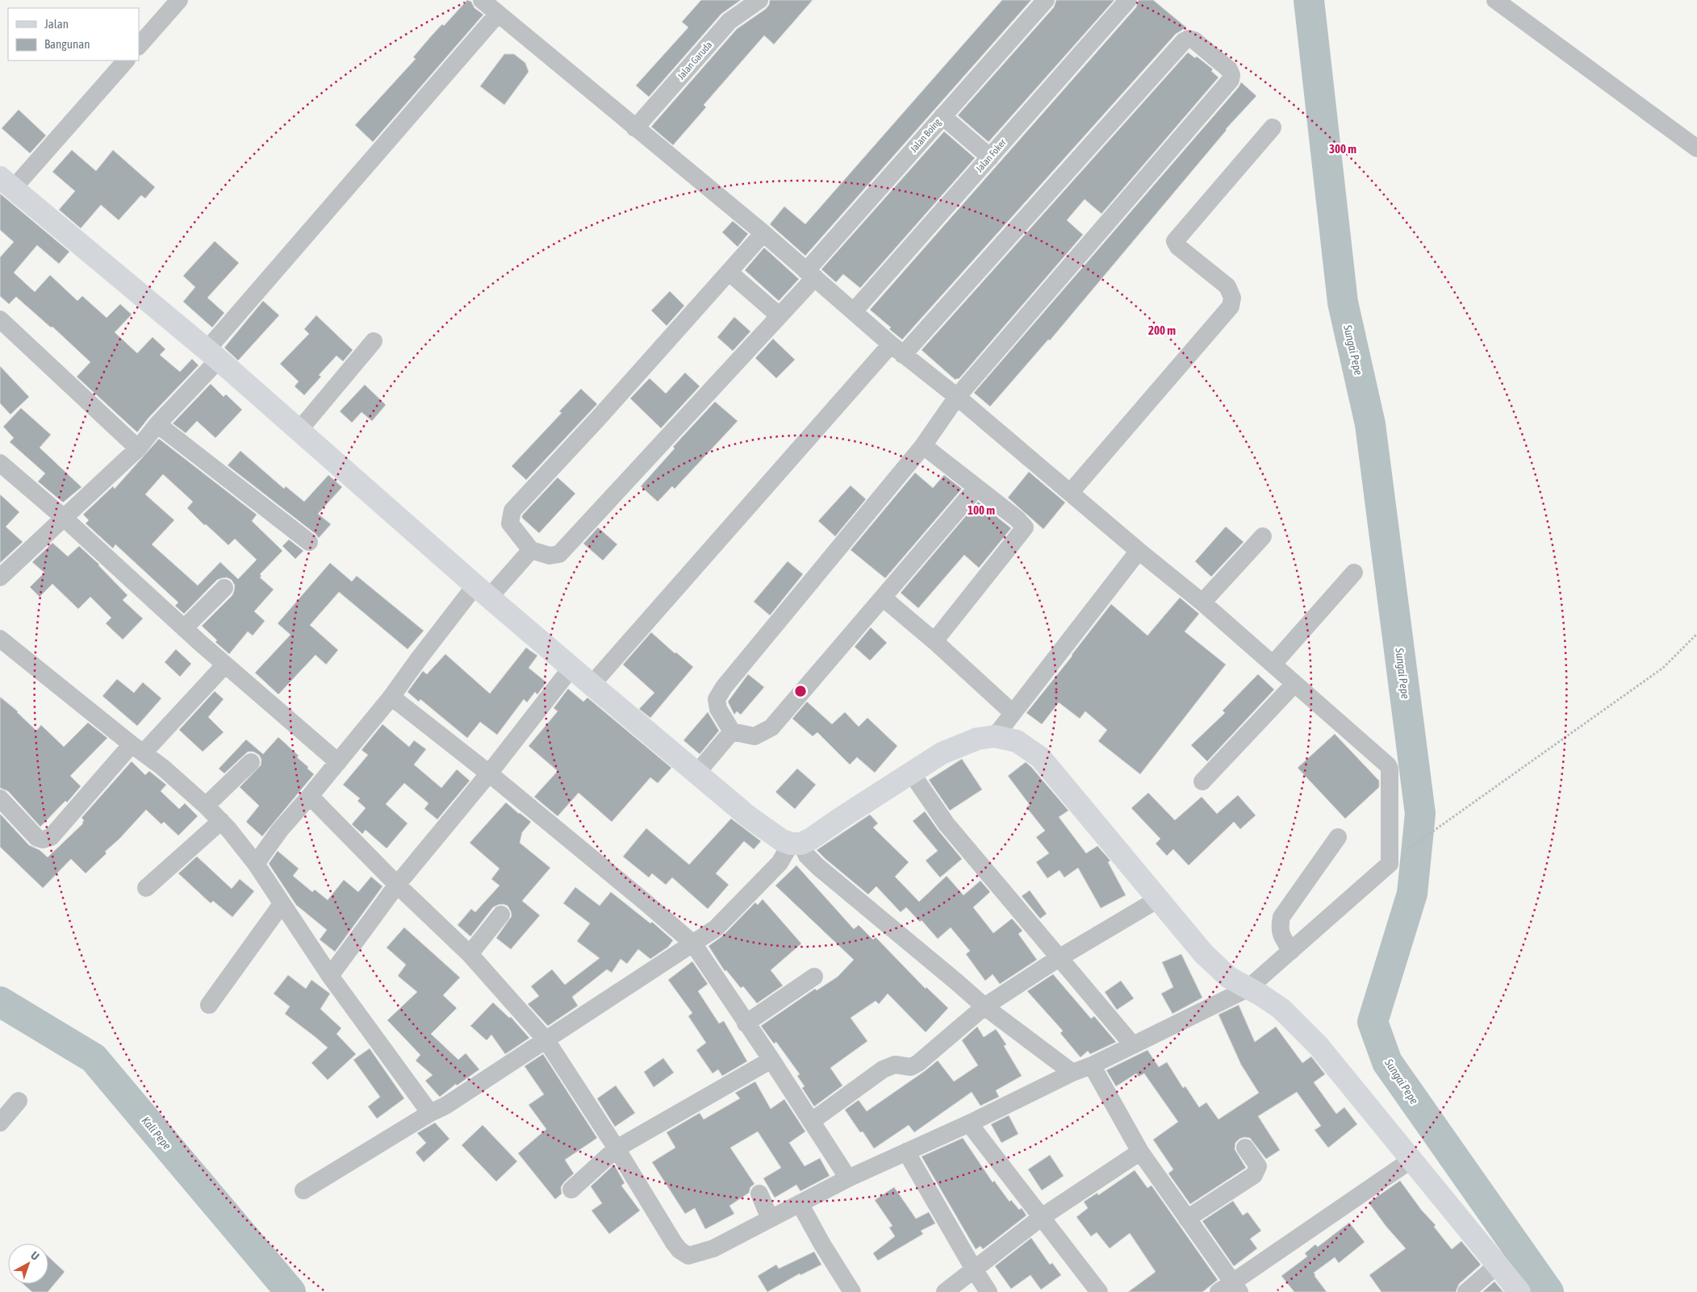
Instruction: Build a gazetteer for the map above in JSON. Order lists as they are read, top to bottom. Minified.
{"streets":{"street":["Jalan Garuda","Jalan Boing","Jalan Foker"]},"water":["Sungai Pepe","Kali Pepe"],"legend":["Jalan","Bangunan"],"north":"top right","rings":["300 m","200 m","100 m"]}
